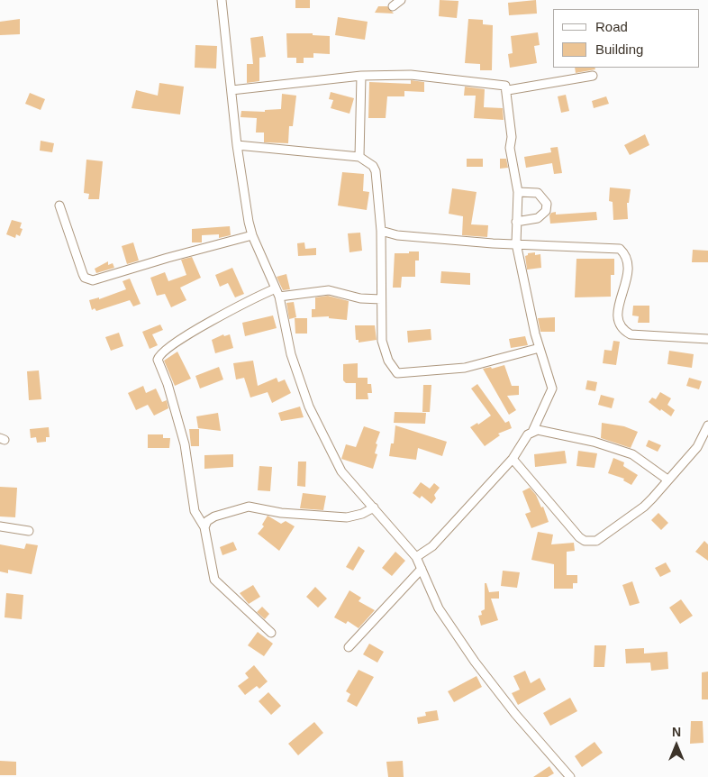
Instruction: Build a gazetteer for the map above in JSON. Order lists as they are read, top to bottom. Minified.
{"legend":["Road","Building"],"north":"top"}
